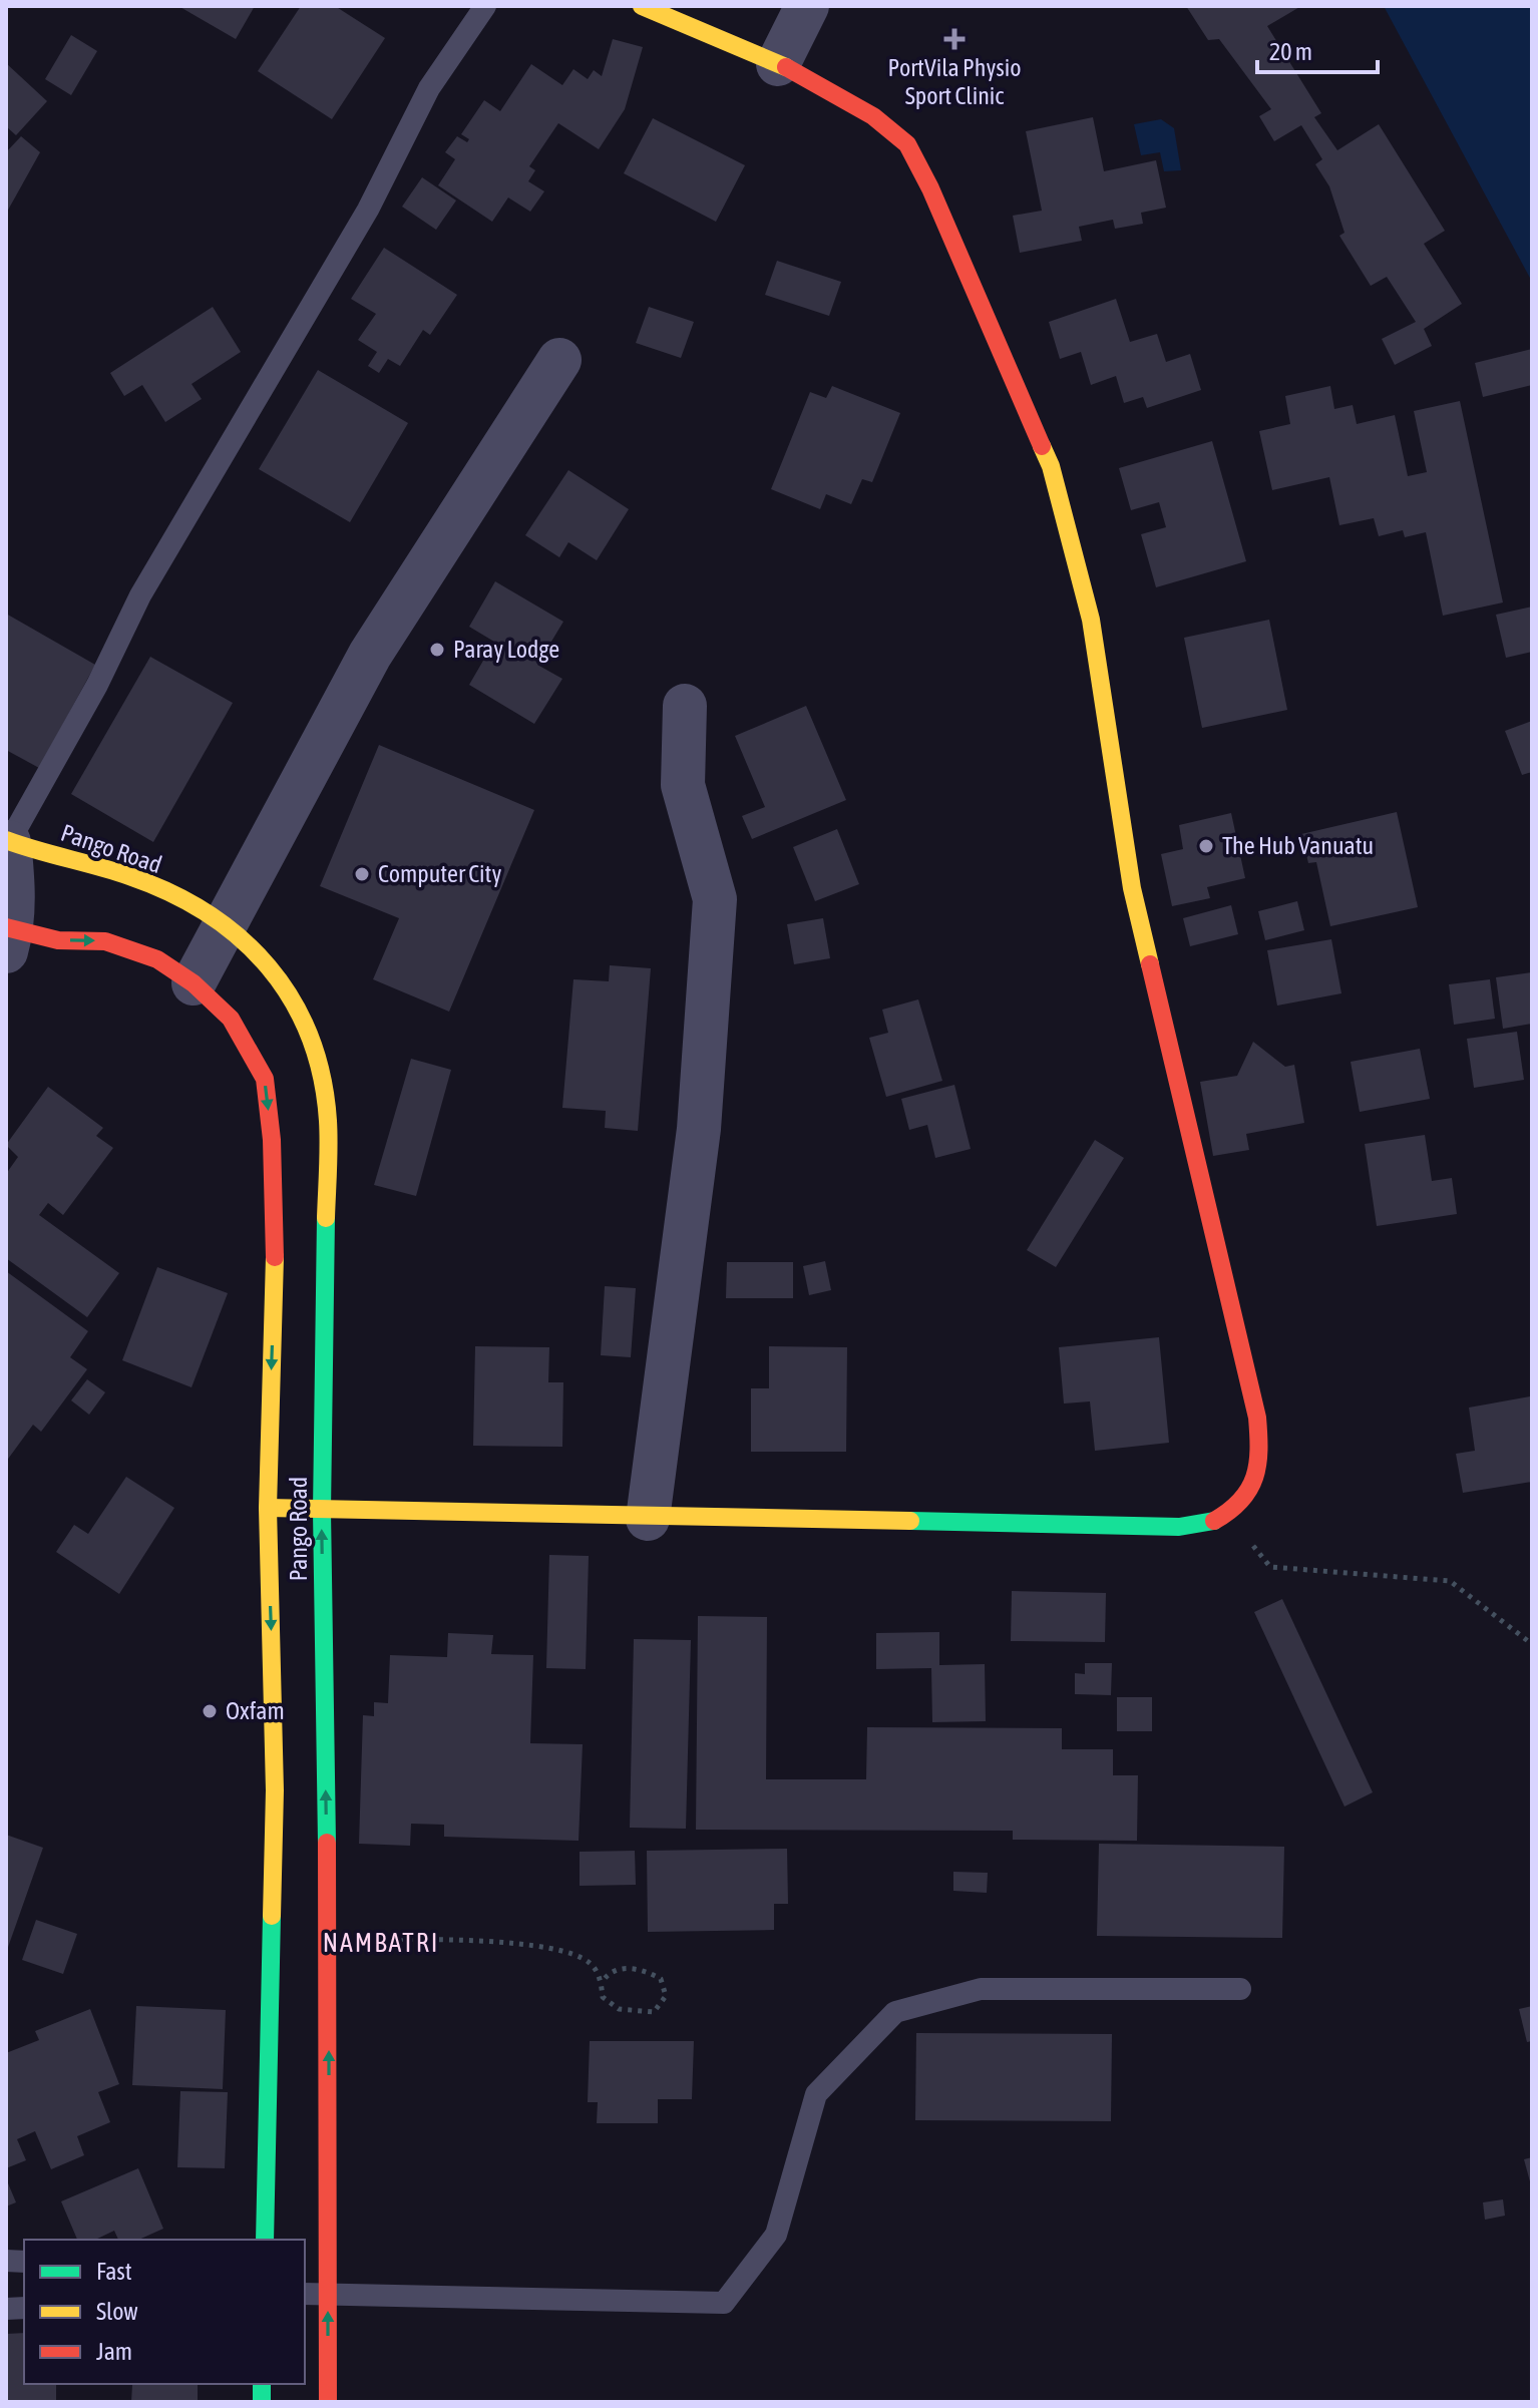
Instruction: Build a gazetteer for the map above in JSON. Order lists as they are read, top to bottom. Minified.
{"streets":{"street":["Pango Road"]},"districts":["NAMBATRI"],"places":{"health":["PortVila Physio Sport Clinic"],"other":["Paray Lodge","The Hub Vanuatu","Computer City","Oxfam"]},"legend":["Fast","Slow","Jam"],"scale_bar":"20 m"}
